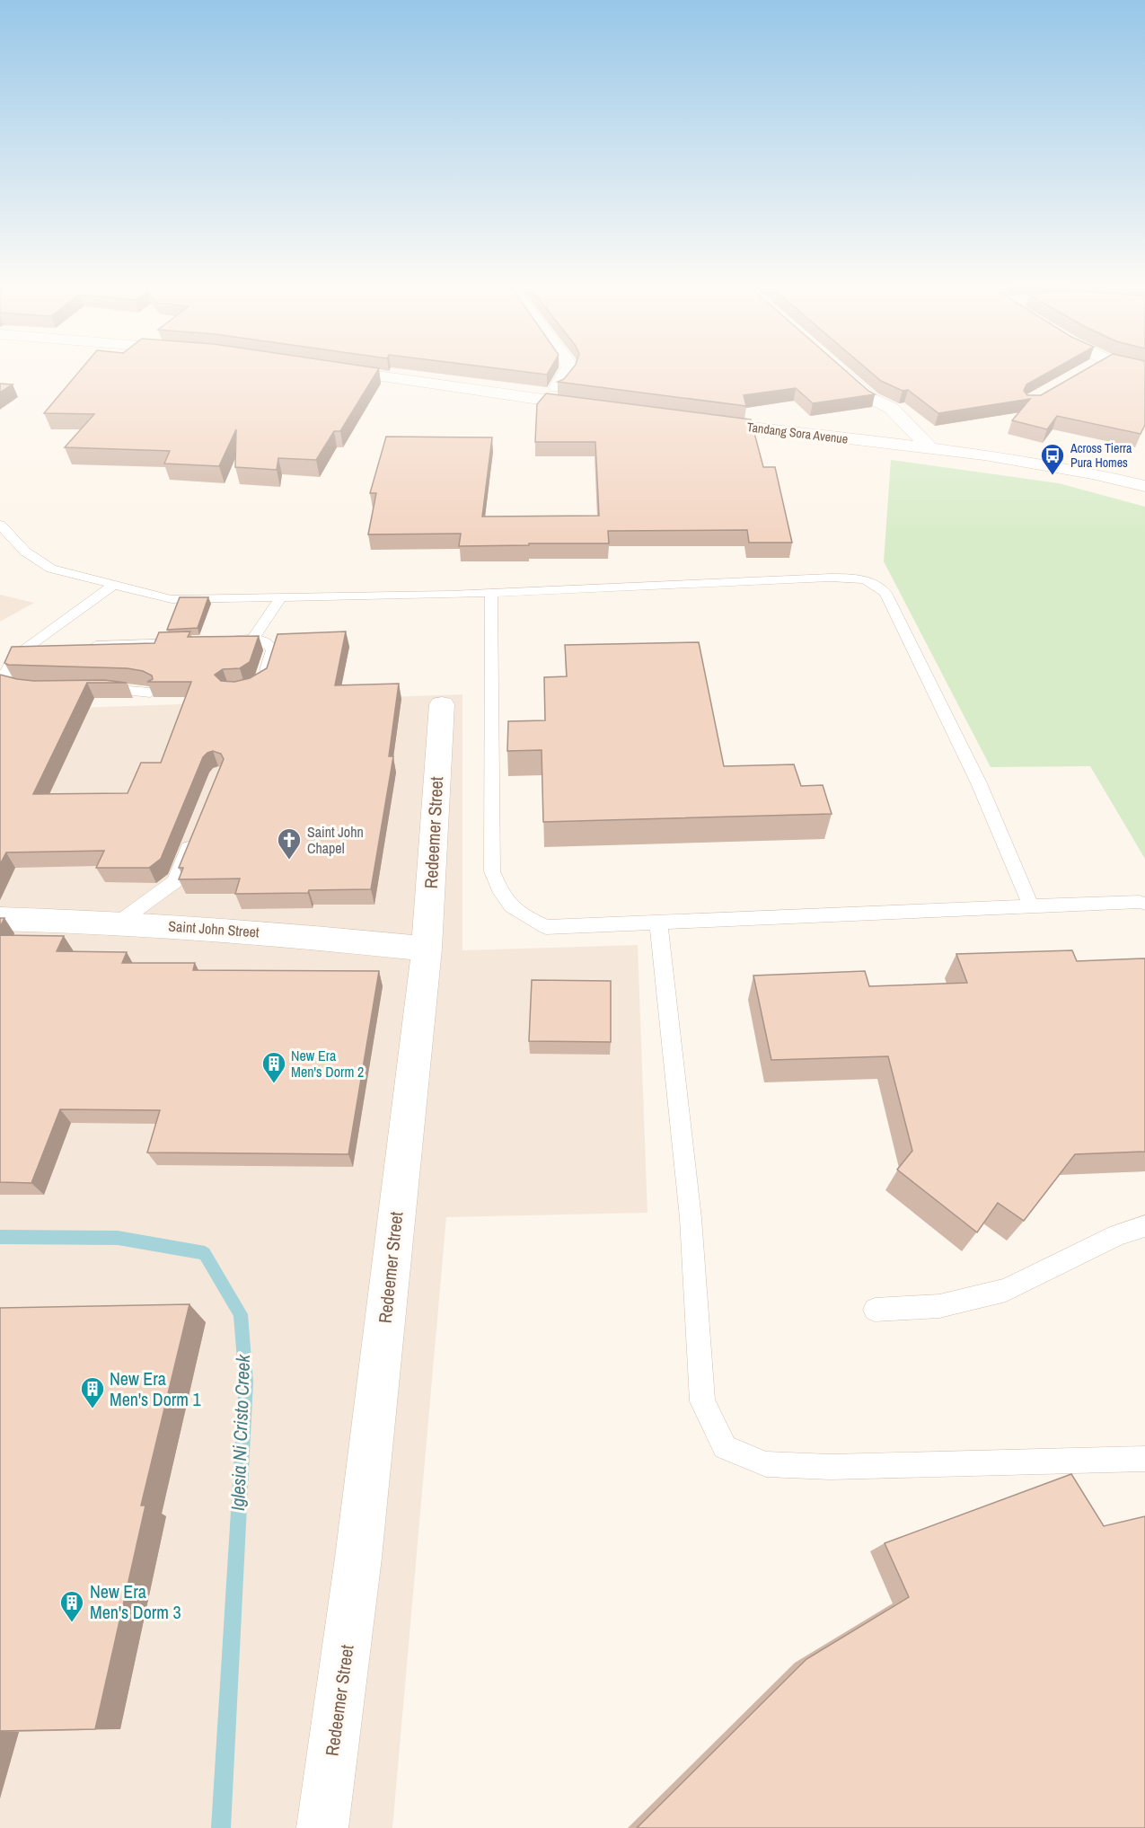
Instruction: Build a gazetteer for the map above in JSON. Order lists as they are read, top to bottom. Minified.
{"streets":{"street":["Tandang Sora Avenue","Redeemer Street","Saint John Street"]},"crossings":[["Redeemer Street","Saint John Street"]],"water":["Iglesia Ni Cristo Creek"],"places":{"bus stop":["Across Tierra Pura Homes"],"church":["Saint John Chapel"],"building":["New Era Men's Dorm 2","New Era Men's Dorm 1","New Era Men's Dorm 3"]}}
